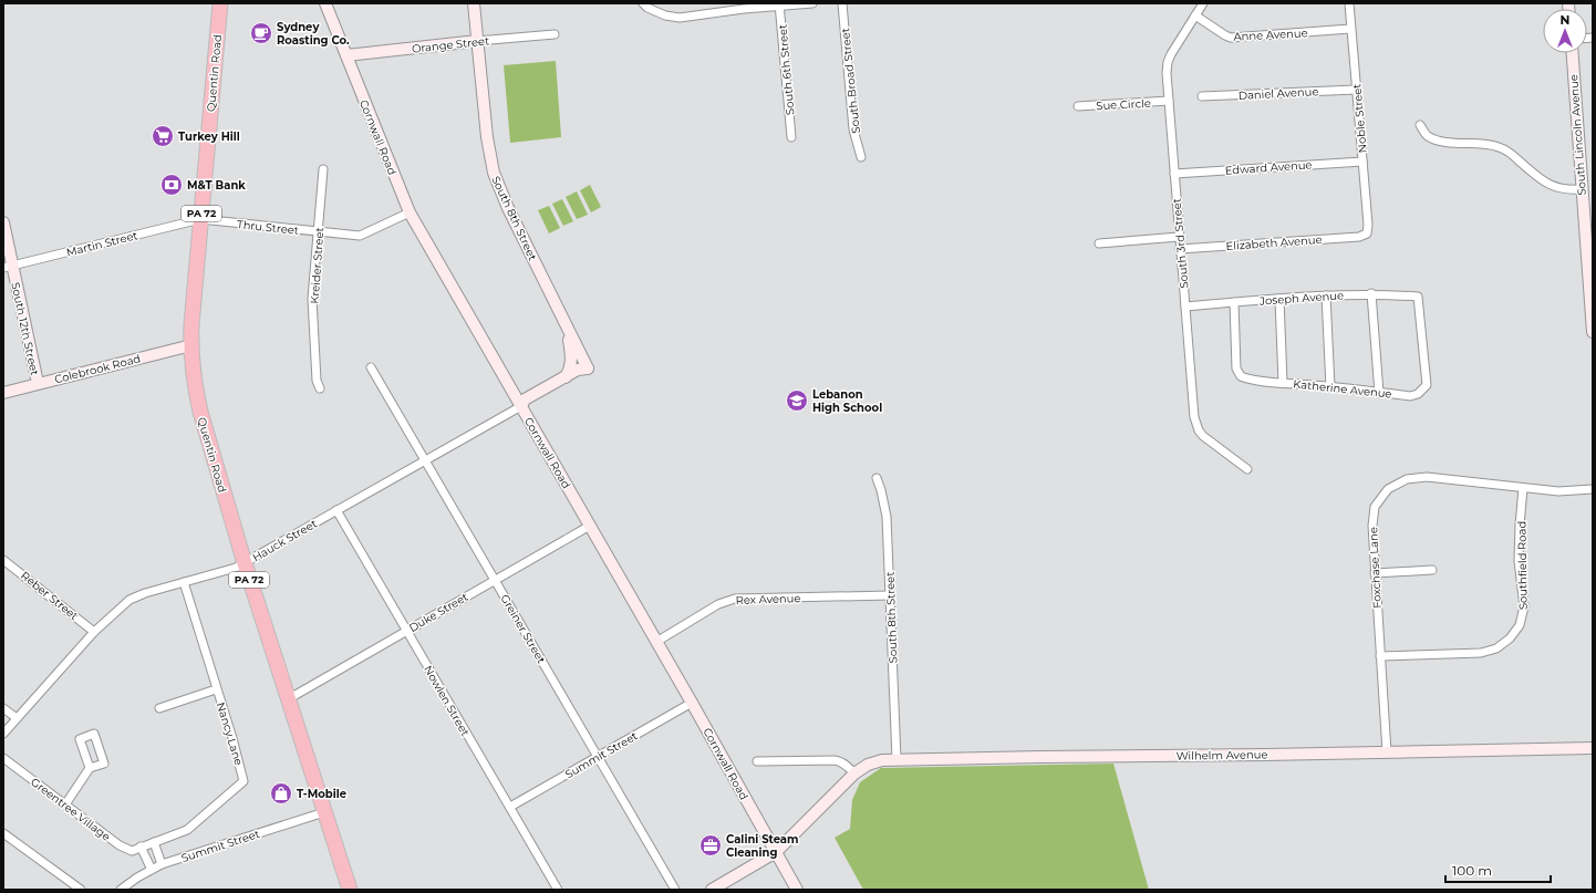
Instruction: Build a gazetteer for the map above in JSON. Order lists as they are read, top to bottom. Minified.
{"streets":{"highway":["Quentin Road","PA 72"],"main road":["Orange Street","South Lincoln Avenue","Cornwall Road","South 8th Street","South 12th Street","Colebrook Road","Hauck Street","Wilhelm Avenue"],"street":["Anne Avenue","South 6th Street","South Broad Street","Daniel Avenue","Sue Circle","Noble Street","Edward Avenue","Thru Street","Elizabeth Avenue","Martin Street","South 3rd Street","Kreider Street","Joseph Avenue","Katherine Avenue","Southfield Road","Foxchase Lane","Reber Street","Rex Avenue","Duke Street","Greiner Street","Nowlen Street","Nancy Lane","Summit Street","Greentree Village"]},"crossings":[["Anne Avenue","Noble Street"],["Anne Avenue","South 3rd Street"],["Orange Street","Cornwall Road"],["Orange Street","South 8th Street"],["Quentin Road","Thru Street"],["Quentin Road","Martin Street"],["Quentin Road","Colebrook Road"],["Quentin Road","Hauck Street"],["Quentin Road","Duke Street"],["Quentin Road","Summit Street"],["Daniel Avenue","Noble Street"],["Sue Circle","South 3rd Street"],["Noble Street","Edward Avenue"],["Noble Street","Elizabeth Avenue"],["Cornwall Road","Thru Street"],["Cornwall Road","Hauck Street"],["Cornwall Road","Rex Avenue"],["Cornwall Road","Duke Street"],["Cornwall Road","Summit Street"],["Cornwall Road","Wilhelm Avenue"],["Edward Avenue","South 3rd Street"],["South 8th Street","Hauck Street"],["South 8th Street","Rex Avenue"],["South 8th Street","Wilhelm Avenue"],["Thru Street","Martin Street"],["Thru Street","Kreider Street"],["Elizabeth Avenue","South 3rd Street"],["Martin Street","South 12th Street"],["South 3rd Street","Joseph Avenue"],["Joseph Avenue","Katherine Avenue"],["South 12th Street","Colebrook Road"],["Hauck Street","Reber Street"],["Hauck Street","Greiner Street"],["Hauck Street","Nowlen Street"],["Hauck Street","Nancy Lane"],["Southfield Road","Foxchase Lane"],["Foxchase Lane","Wilhelm Avenue"],["Duke Street","Greiner Street"],["Duke Street","Nowlen Street"],["Greiner Street","Summit Street"],["Nowlen Street","Summit Street"],["Nancy Lane","Greentree Village"]],"places":{"cafe":["Sydney Roasting Co."],"supermarket":["Turkey Hill"],"bank":["M&T Bank"],"school or university":["Lebanon High School"],"shop":["T-Mobile"],"office":["Calini Steam Cleaning"]},"scale_bar":"100 m","north":"top"}
